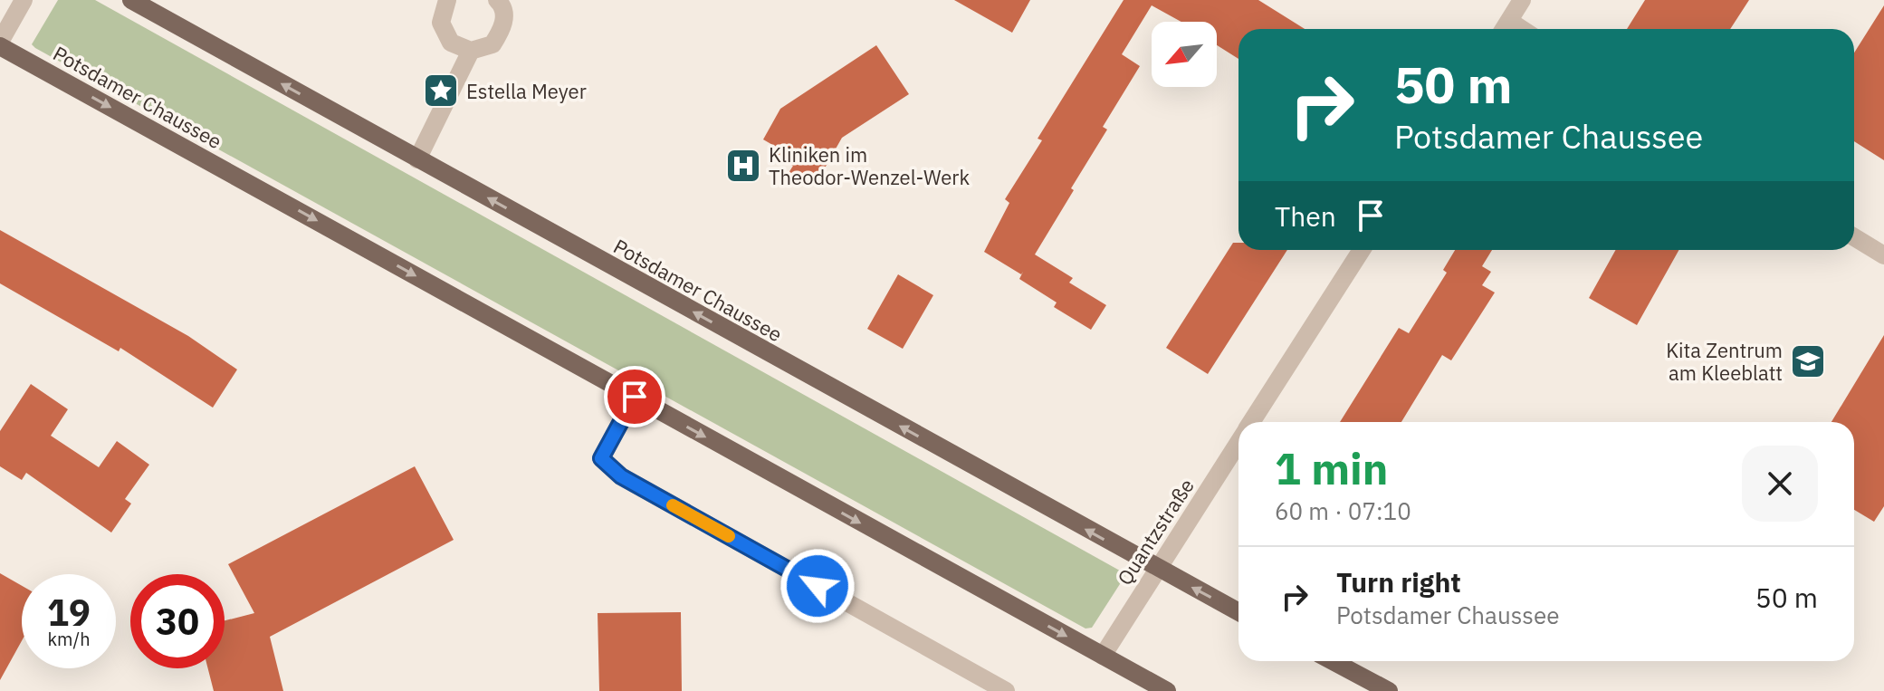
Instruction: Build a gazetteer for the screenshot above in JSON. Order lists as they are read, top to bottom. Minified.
{"streets":{"main road":["Potsdamer Chaussee"],"street":["Quantzstraße"]},"crossings":[["Potsdamer Chaussee","Quantzstraße"]],"places":{"place":["Estella Meyer"],"hospital":["Kliniken im Theodor-Wenzel-Werk"],"school or university":["Kita Zentrum am Kleeblatt"]},"north":"bottom left","page":{"turn":["50 m","Potsdamer Chaussee"],"then":"Then","heading":["1 min","60 m · 07:10"],"list":[{"name":"Turn right","note":"Potsdamer Chaussee","value":"50 m"}],"speed":"19 km/h","limit":"30"}}
